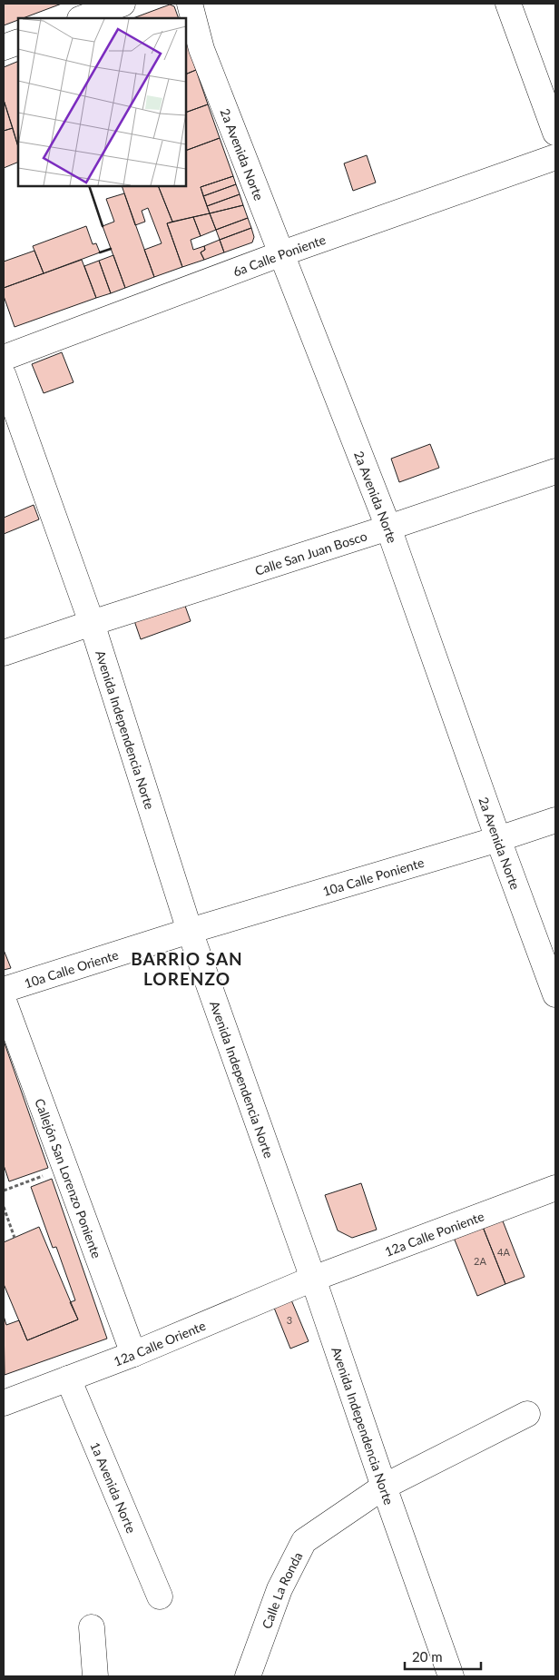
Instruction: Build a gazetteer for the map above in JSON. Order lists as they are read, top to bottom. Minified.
{"streets":{"street":["2a Avenida Norte","6a Calle Poniente","Calle San Juan Bosco","Avenida Independencia Norte","10a Calle Poniente","10a Calle Oriente","Callejón San Lorenzo Poniente","12a Calle Poniente","12a Calle Oriente","1a Avenida Norte","Calle La Ronda"]},"crossings":[["2a Avenida Norte","6a Calle Poniente"],["2a Avenida Norte","Calle San Juan Bosco"],["2a Avenida Norte","10a Calle Poniente"],["Calle San Juan Bosco","Avenida Independencia Norte"],["Avenida Independencia Norte","10a Calle Poniente"],["Avenida Independencia Norte","10a Calle Oriente"],["Avenida Independencia Norte","12a Calle Poniente"],["Avenida Independencia Norte","12a Calle Oriente"],["Avenida Independencia Norte","Calle La Ronda"],["10a Calle Poniente","10a Calle Oriente"],["Callejón San Lorenzo Poniente","12a Calle Oriente"],["12a Calle Poniente","12a Calle Oriente"],["12a Calle Oriente","1a Avenida Norte"]],"districts":["BARRIO SAN LORENZO"],"house_numbers":["4A","2A","3"],"scale_bar":"20 m"}
